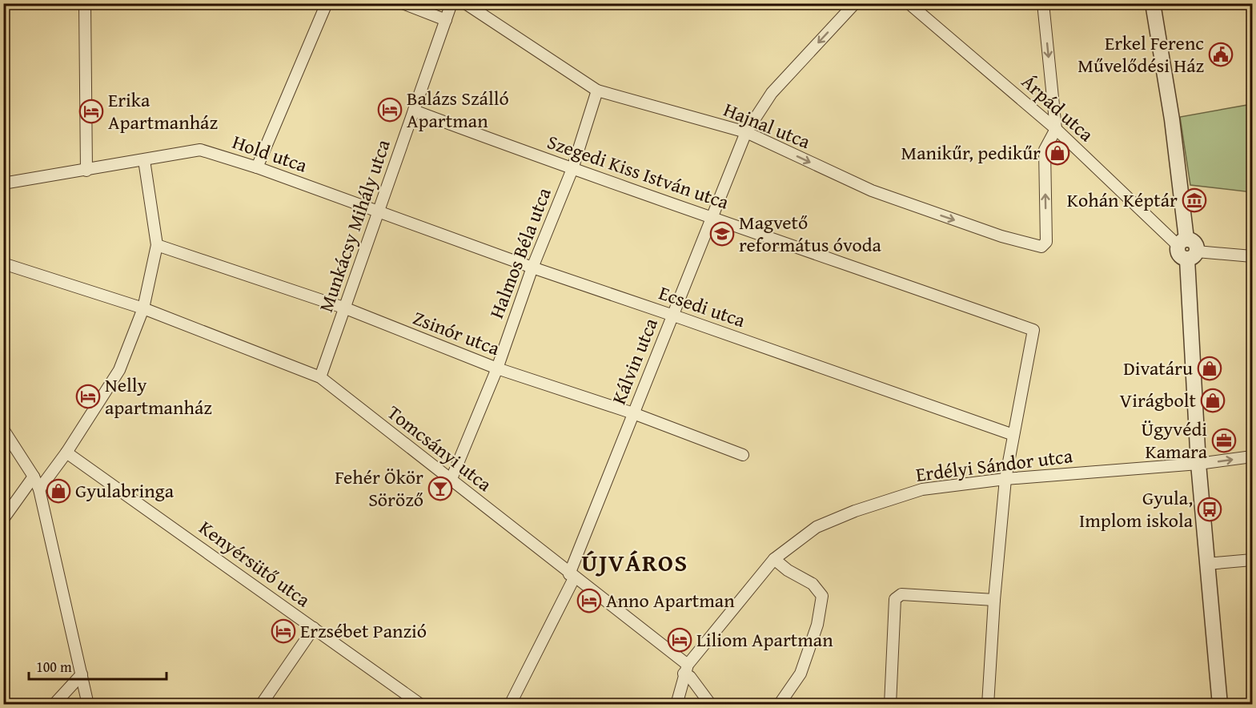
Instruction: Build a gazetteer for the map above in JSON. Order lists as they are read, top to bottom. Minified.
{"streets":{"street":["Árpád utca","Hajnal utca","Hold utca","Szegedi Kiss István utca","Munkácsy Mihály utca","Halmos Béla utca","Ecsedi utca","Zsinór utca","Kálvin utca","Tomcsányi utca","Erdélyi Sándor utca","Kenyérsütő utca"]},"crossings":[["Árpád utca","Hajnal utca"],["Hajnal utca","Halmos Béla utca"],["Hajnal utca","Kálvin utca"],["Hold utca","Munkácsy Mihály utca"],["Hold utca","Ecsedi utca"],["Szegedi Kiss István utca","Munkácsy Mihály utca"],["Szegedi Kiss István utca","Halmos Béla utca"],["Szegedi Kiss István utca","Ecsedi utca"],["Szegedi Kiss István utca","Kálvin utca"],["Szegedi Kiss István utca","Erdélyi Sándor utca"],["Munkácsy Mihály utca","Ecsedi utca"],["Munkácsy Mihály utca","Zsinór utca"],["Munkácsy Mihály utca","Tomcsányi utca"],["Halmos Béla utca","Ecsedi utca"],["Halmos Béla utca","Zsinór utca"],["Halmos Béla utca","Tomcsányi utca"],["Ecsedi utca","Kálvin utca"],["Zsinór utca","Kálvin utca"],["Kálvin utca","Tomcsányi utca"],["Tomcsányi utca","Erdélyi Sándor utca"]],"districts":["ÚJVÁROS"],"places":{"public building":["Erkel Ferenc Művelődési Ház"],"hotel":["Balázs Szálló Apartman","Erika Apartmanház","Nelly apartmanház","Anno Apartman","Erzsébet Panzió","Liliom Apartman"],"shop":["Manikűr, pedikűr","Divatáru","Virágbolt","Gyulabringa"],"museum":["Kohán Képtár"],"school or university":["Magvető református óvoda"],"office":["Ügyvédi Kamara"],"bar":["Fehér Ökör Söröző"],"bus stop":["Gyula, Implom iskola"]},"scale_bar":"100 m"}
